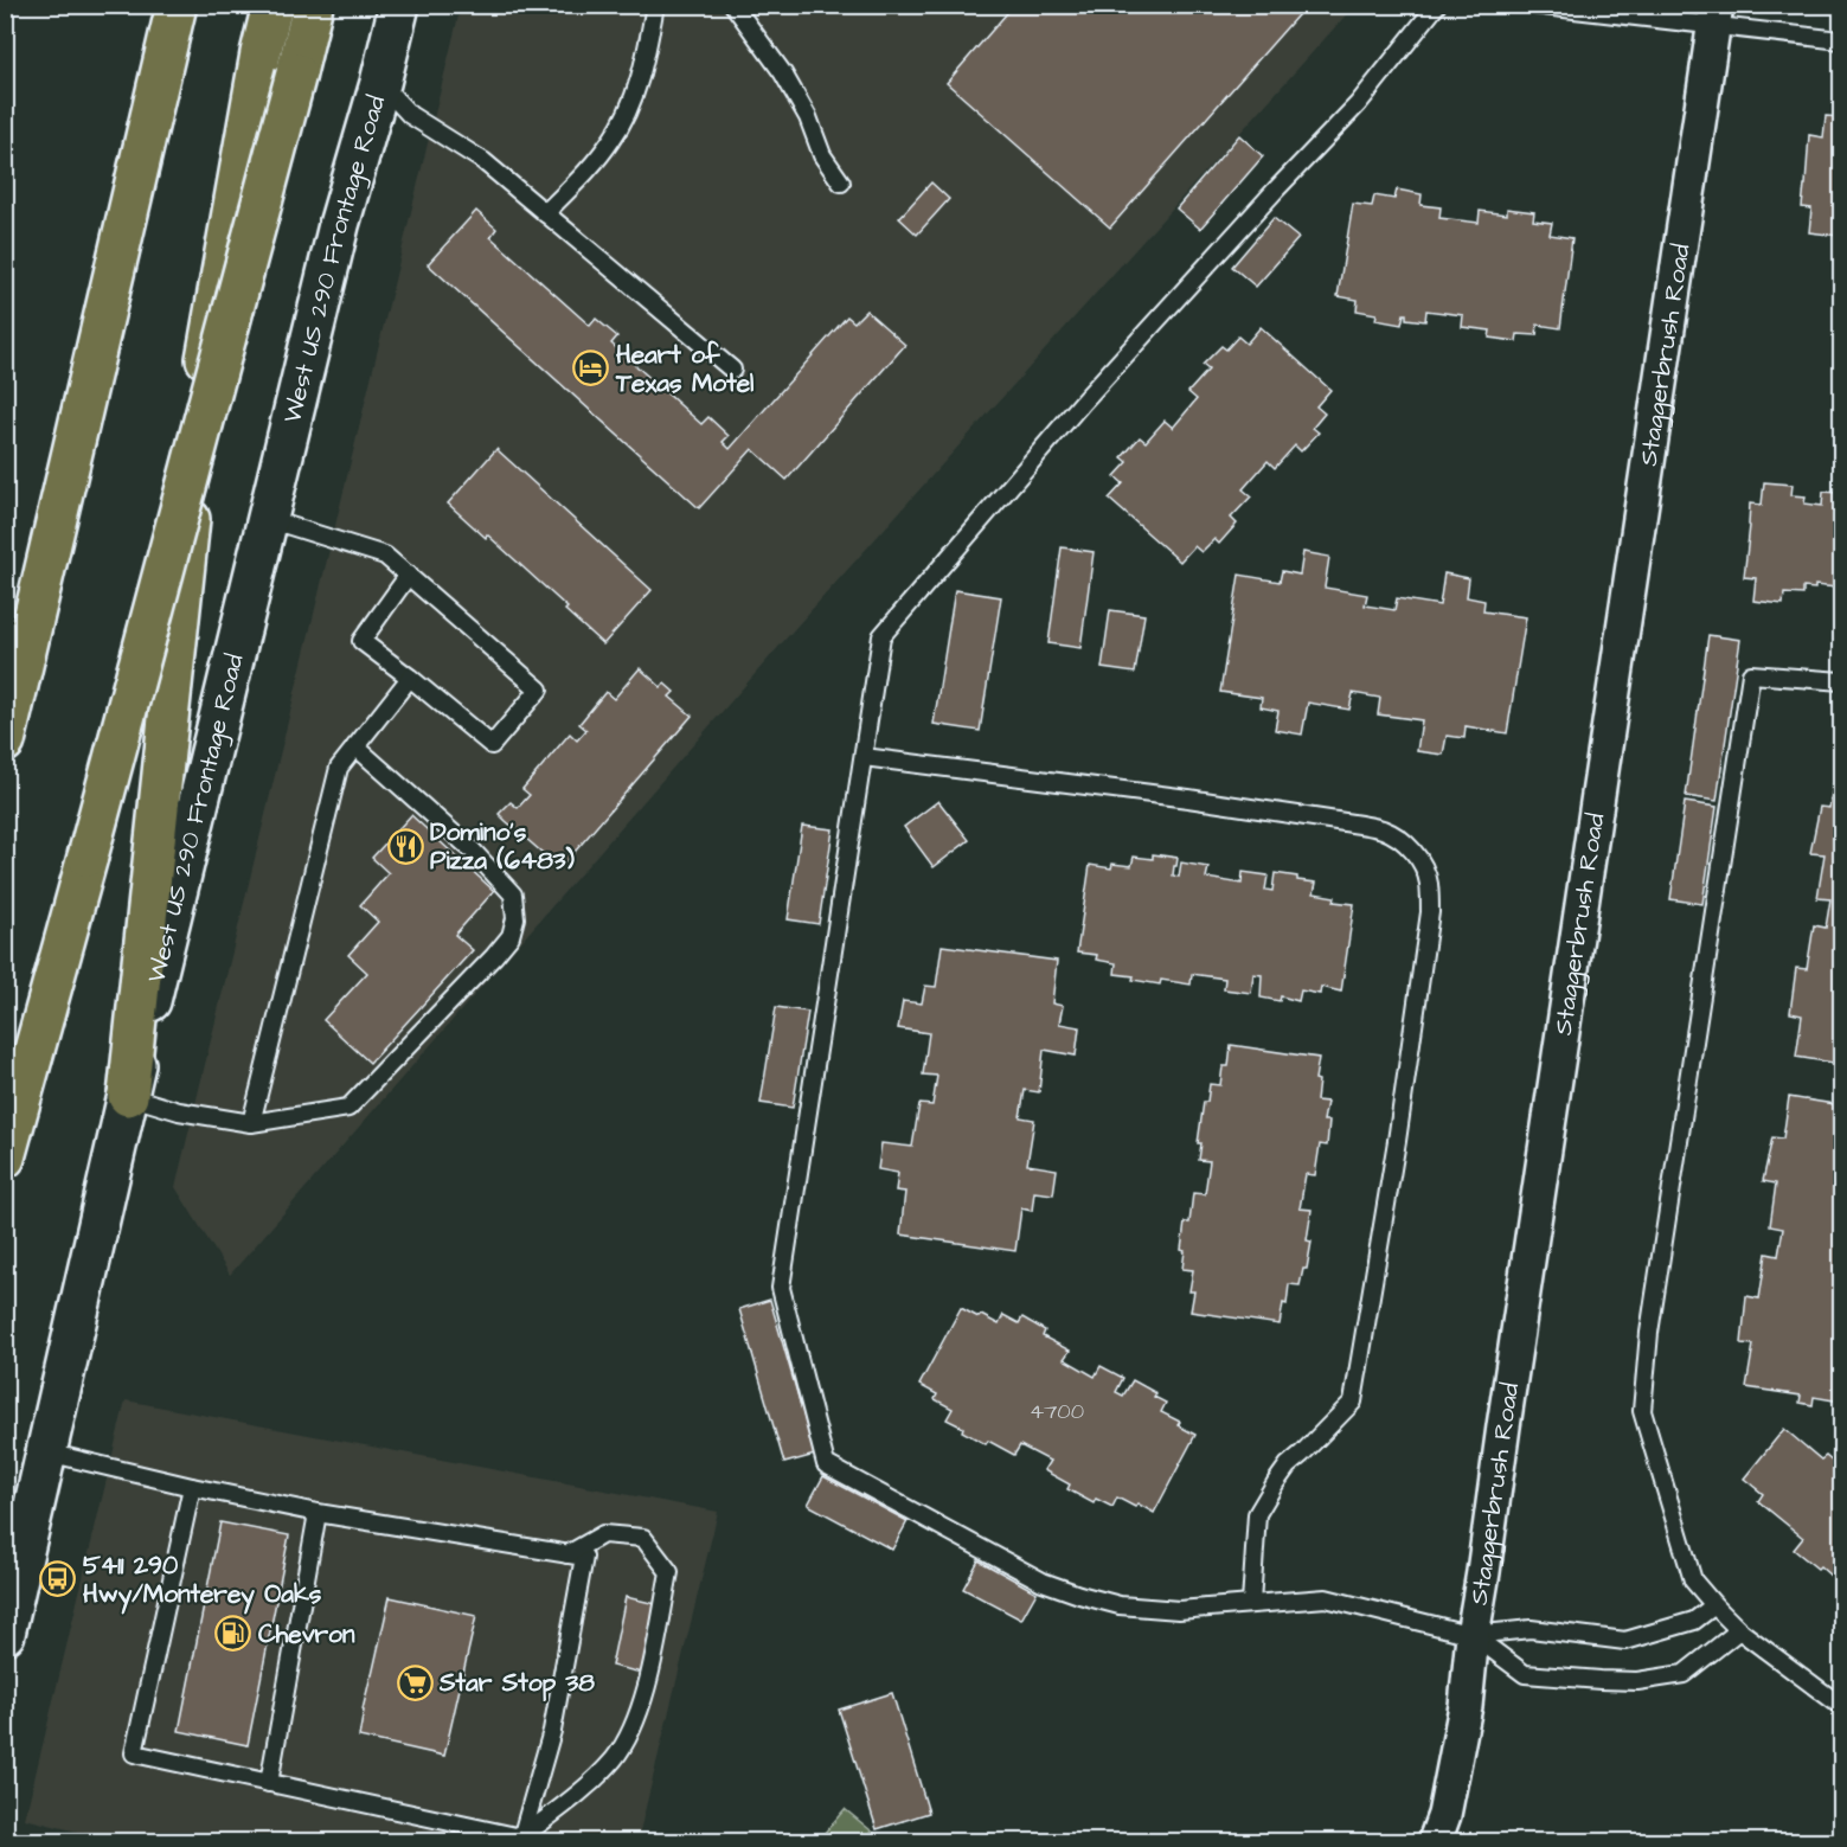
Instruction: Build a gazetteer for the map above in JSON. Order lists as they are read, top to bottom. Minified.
{"streets":{"main road":["West US 290 Frontage Road"],"street":["Staggerbrush Road"]},"places":{"hotel":["Heart of Texas Motel"],"restaurant":["Domino's Pizza (6483)"],"bus stop":["5411 290 Hwy/Monterey Oaks"],"fuel station":["Chevron"],"supermarket":["Star Stop 38"]},"house_numbers":["4700"]}
